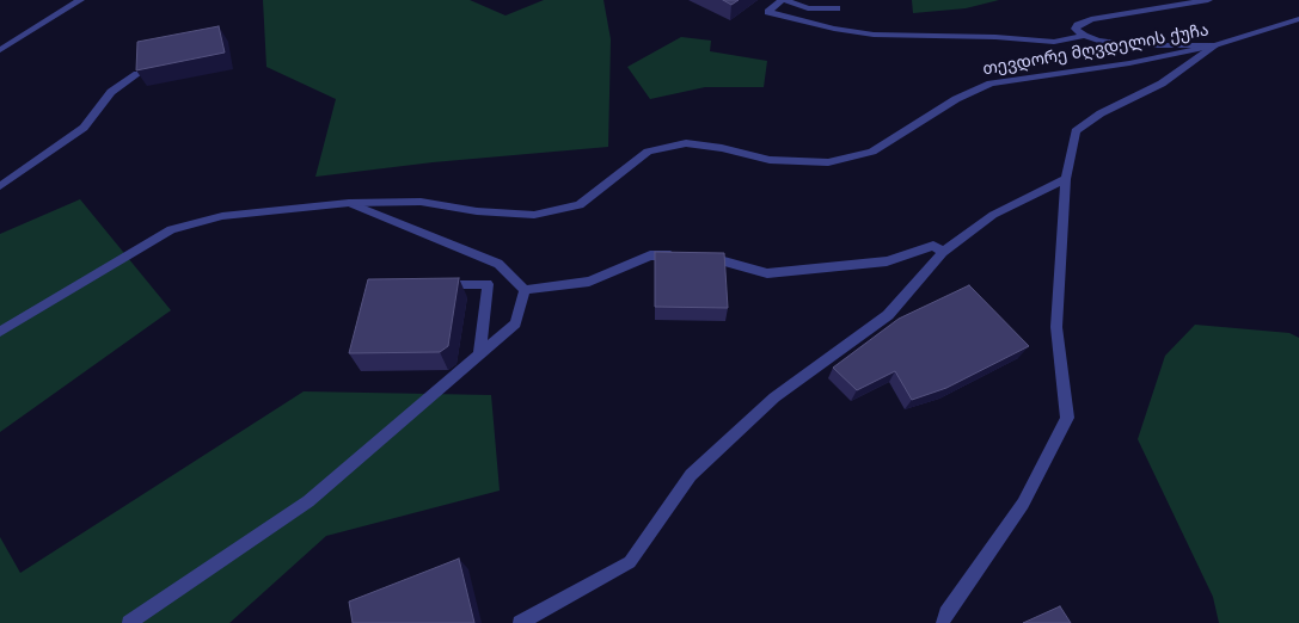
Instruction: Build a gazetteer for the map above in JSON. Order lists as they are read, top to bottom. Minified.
{"streets":{"street":["თევდორე მღვდელის ქუჩა"]}}
